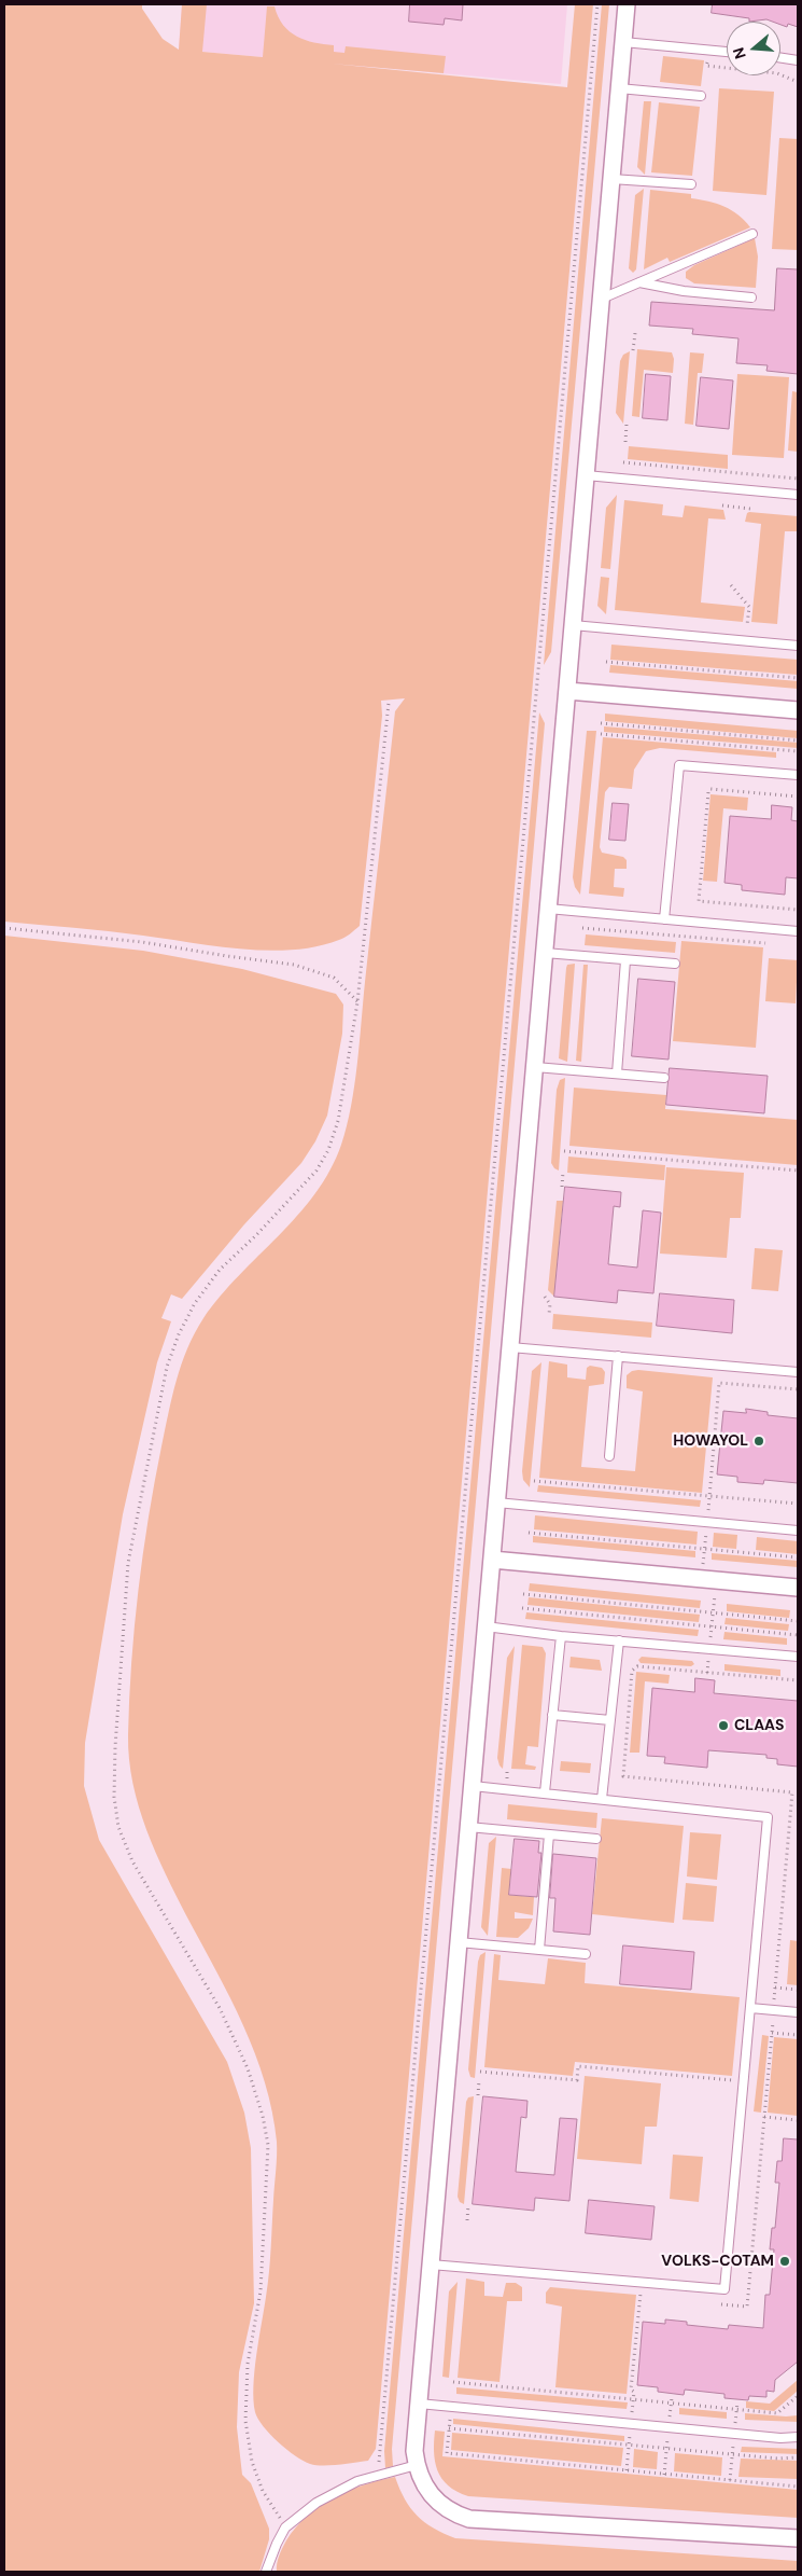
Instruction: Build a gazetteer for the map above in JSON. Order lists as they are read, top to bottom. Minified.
{"places":["HOWAYOL","CLAAS","VOLKS-COTAM"],"north":"left"}
